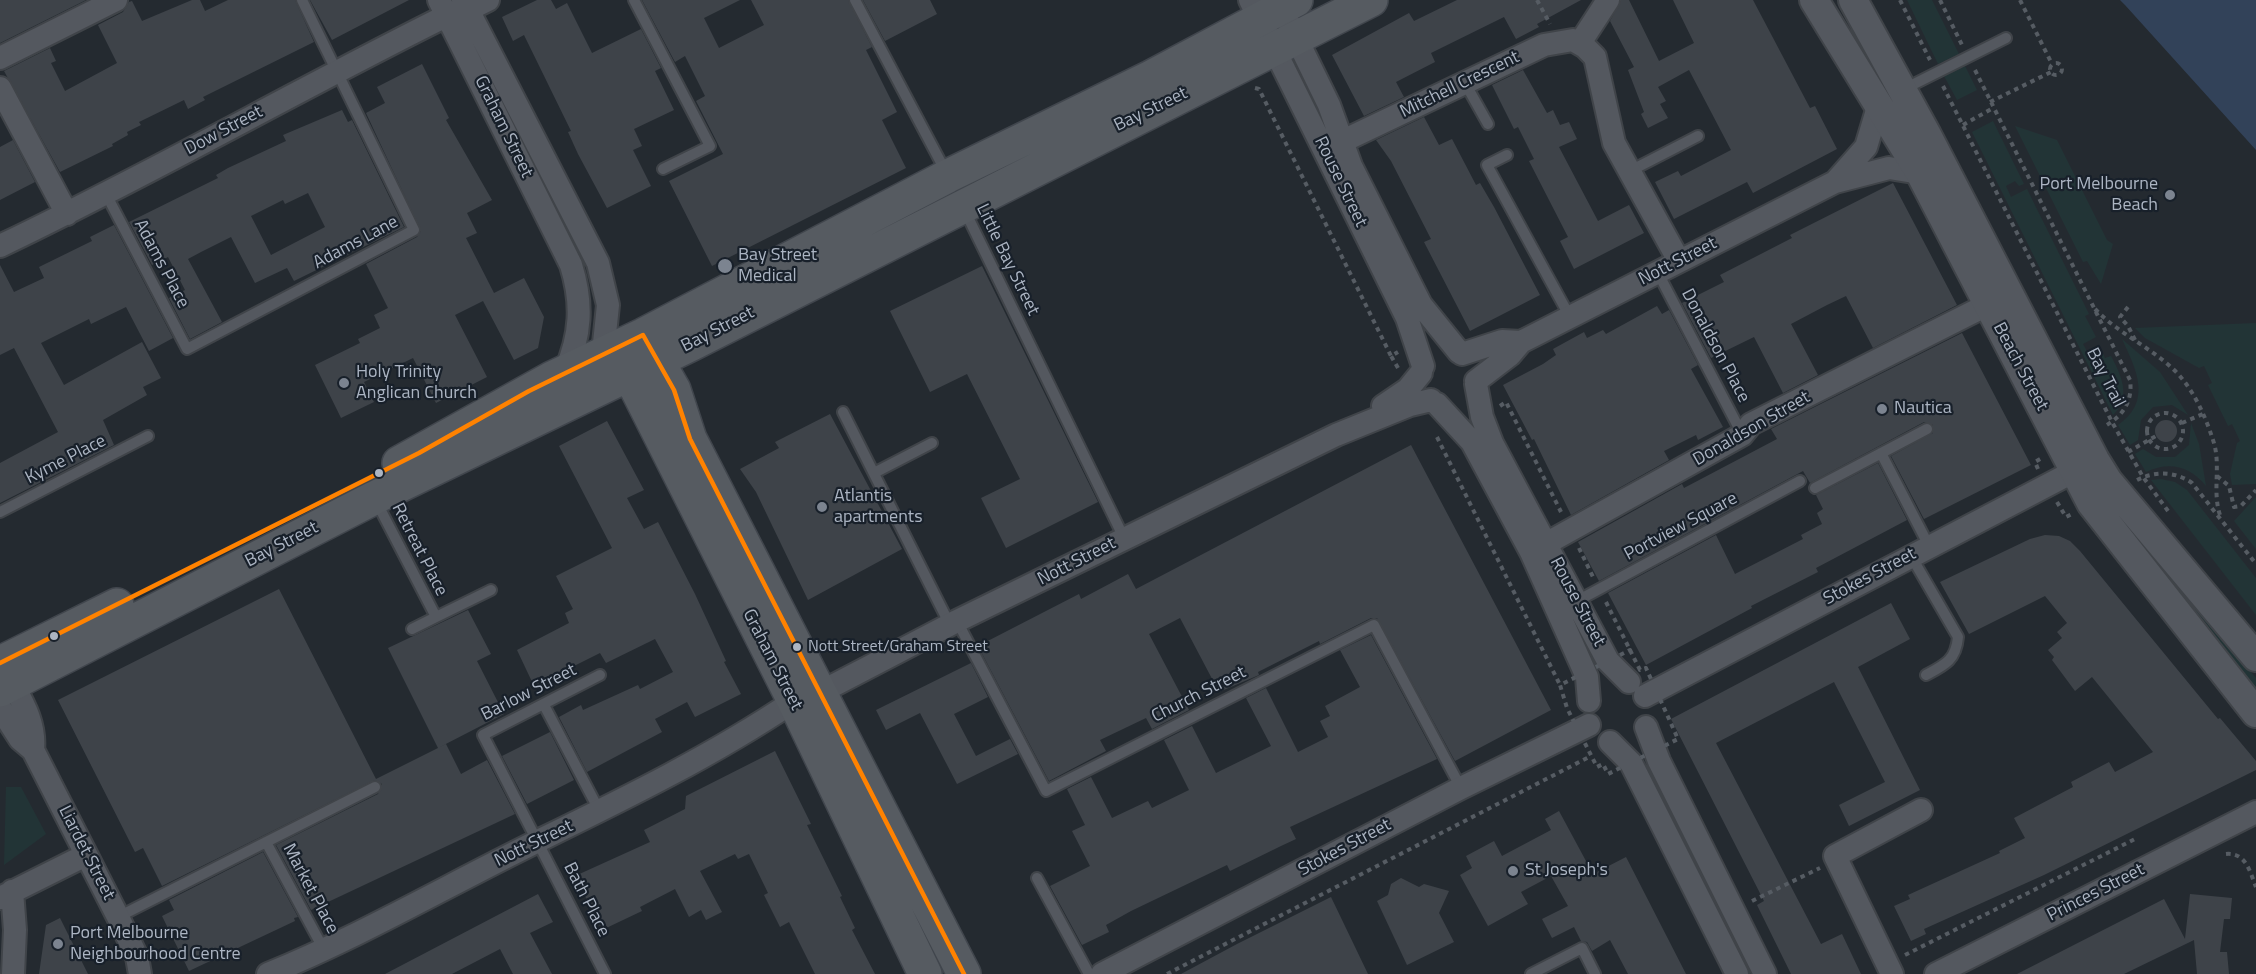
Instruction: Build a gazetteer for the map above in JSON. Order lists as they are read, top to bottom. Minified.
{"streets":{"main road":["Bay Street","Graham Street"],"street":["Mitchell Crescent","Dow Street","Rouse Street","Nott Street","Beach Street","Donaldson Street","Stokes Street","Liardet Street","Princes Street"],"lane":["Adams Lane","Little Bay Street","Adams Place","Donaldson Place","Kyme Place","Portview Square","Retreat Place","Barlow Street","Church Street","Market Place","Bath Place"],"path":["Bay Trail"]},"crossings":[["Mitchell Crescent","Rouse Street"],["Bay Street","Graham Street"],["Bay Street","Rouse Street"],["Bay Street","Little Bay Street"],["Bay Street","Retreat Place"],["Bay Street","Liardet Street"],["Graham Street","Dow Street"],["Graham Street","Nott Street"],["Dow Street","Adams Lane"],["Dow Street","Adams Place"],["Rouse Street","Nott Street"],["Rouse Street","Donaldson Street"],["Rouse Street","Portview Square"],["Rouse Street","Stokes Street"],["Adams Lane","Adams Place"],["Little Bay Street","Nott Street"],["Nott Street","Donaldson Place"],["Nott Street","Beach Street"],["Nott Street","Barlow Street"],["Nott Street","Church Street"],["Nott Street","Market Place"],["Nott Street","Bath Place"],["Donaldson Place","Donaldson Street"],["Beach Street","Donaldson Street"],["Beach Street","Stokes Street"],["Stokes Street","Church Street"],["Barlow Street","Bath Place"]],"places":["Port Melbourne Beach","Bay Street Medical","Holy Trinity Anglican Church","Nautica","Atlantis apartments","Nott Street/Graham Street","St Joseph's","Port Melbourne Neighbourhood Centre"]}
